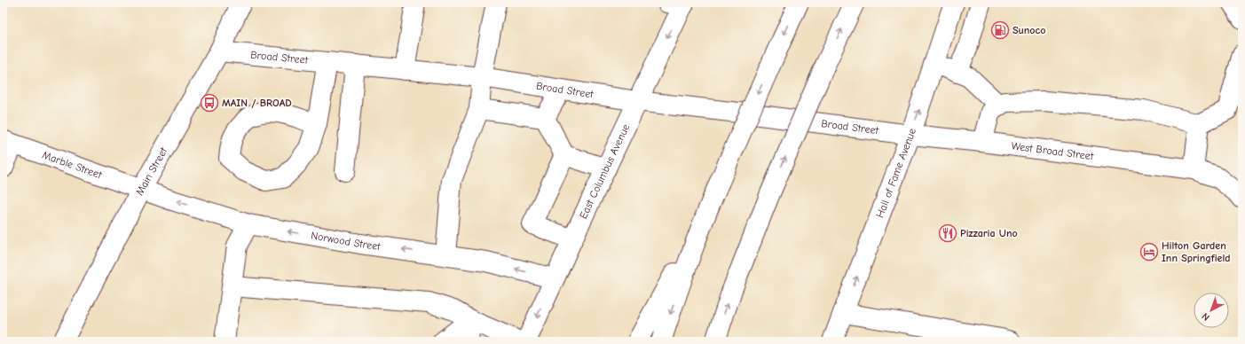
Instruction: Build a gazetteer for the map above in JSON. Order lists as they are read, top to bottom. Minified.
{"streets":{"main road":["Broad Street","West Broad Street","Marble Street","Main Street","East Columbus Avenue","Hall of Fame Avenue","Norwood Street"]},"crossings":[["Broad Street","West Broad Street"],["Broad Street","Main Street"],["Broad Street","East Columbus Avenue"],["Broad Street","Hall of Fame Avenue"],["West Broad Street","Hall of Fame Avenue"],["Marble Street","Main Street"],["Marble Street","Norwood Street"],["Main Street","Norwood Street"],["East Columbus Avenue","Norwood Street"]],"places":{"fuel station":["Sunoco"],"bus stop":["MAIN / BROAD"],"restaurant":["Pizzaria Uno"],"hotel":["Hilton Garden Inn Springfield"]},"north":"bottom left"}
